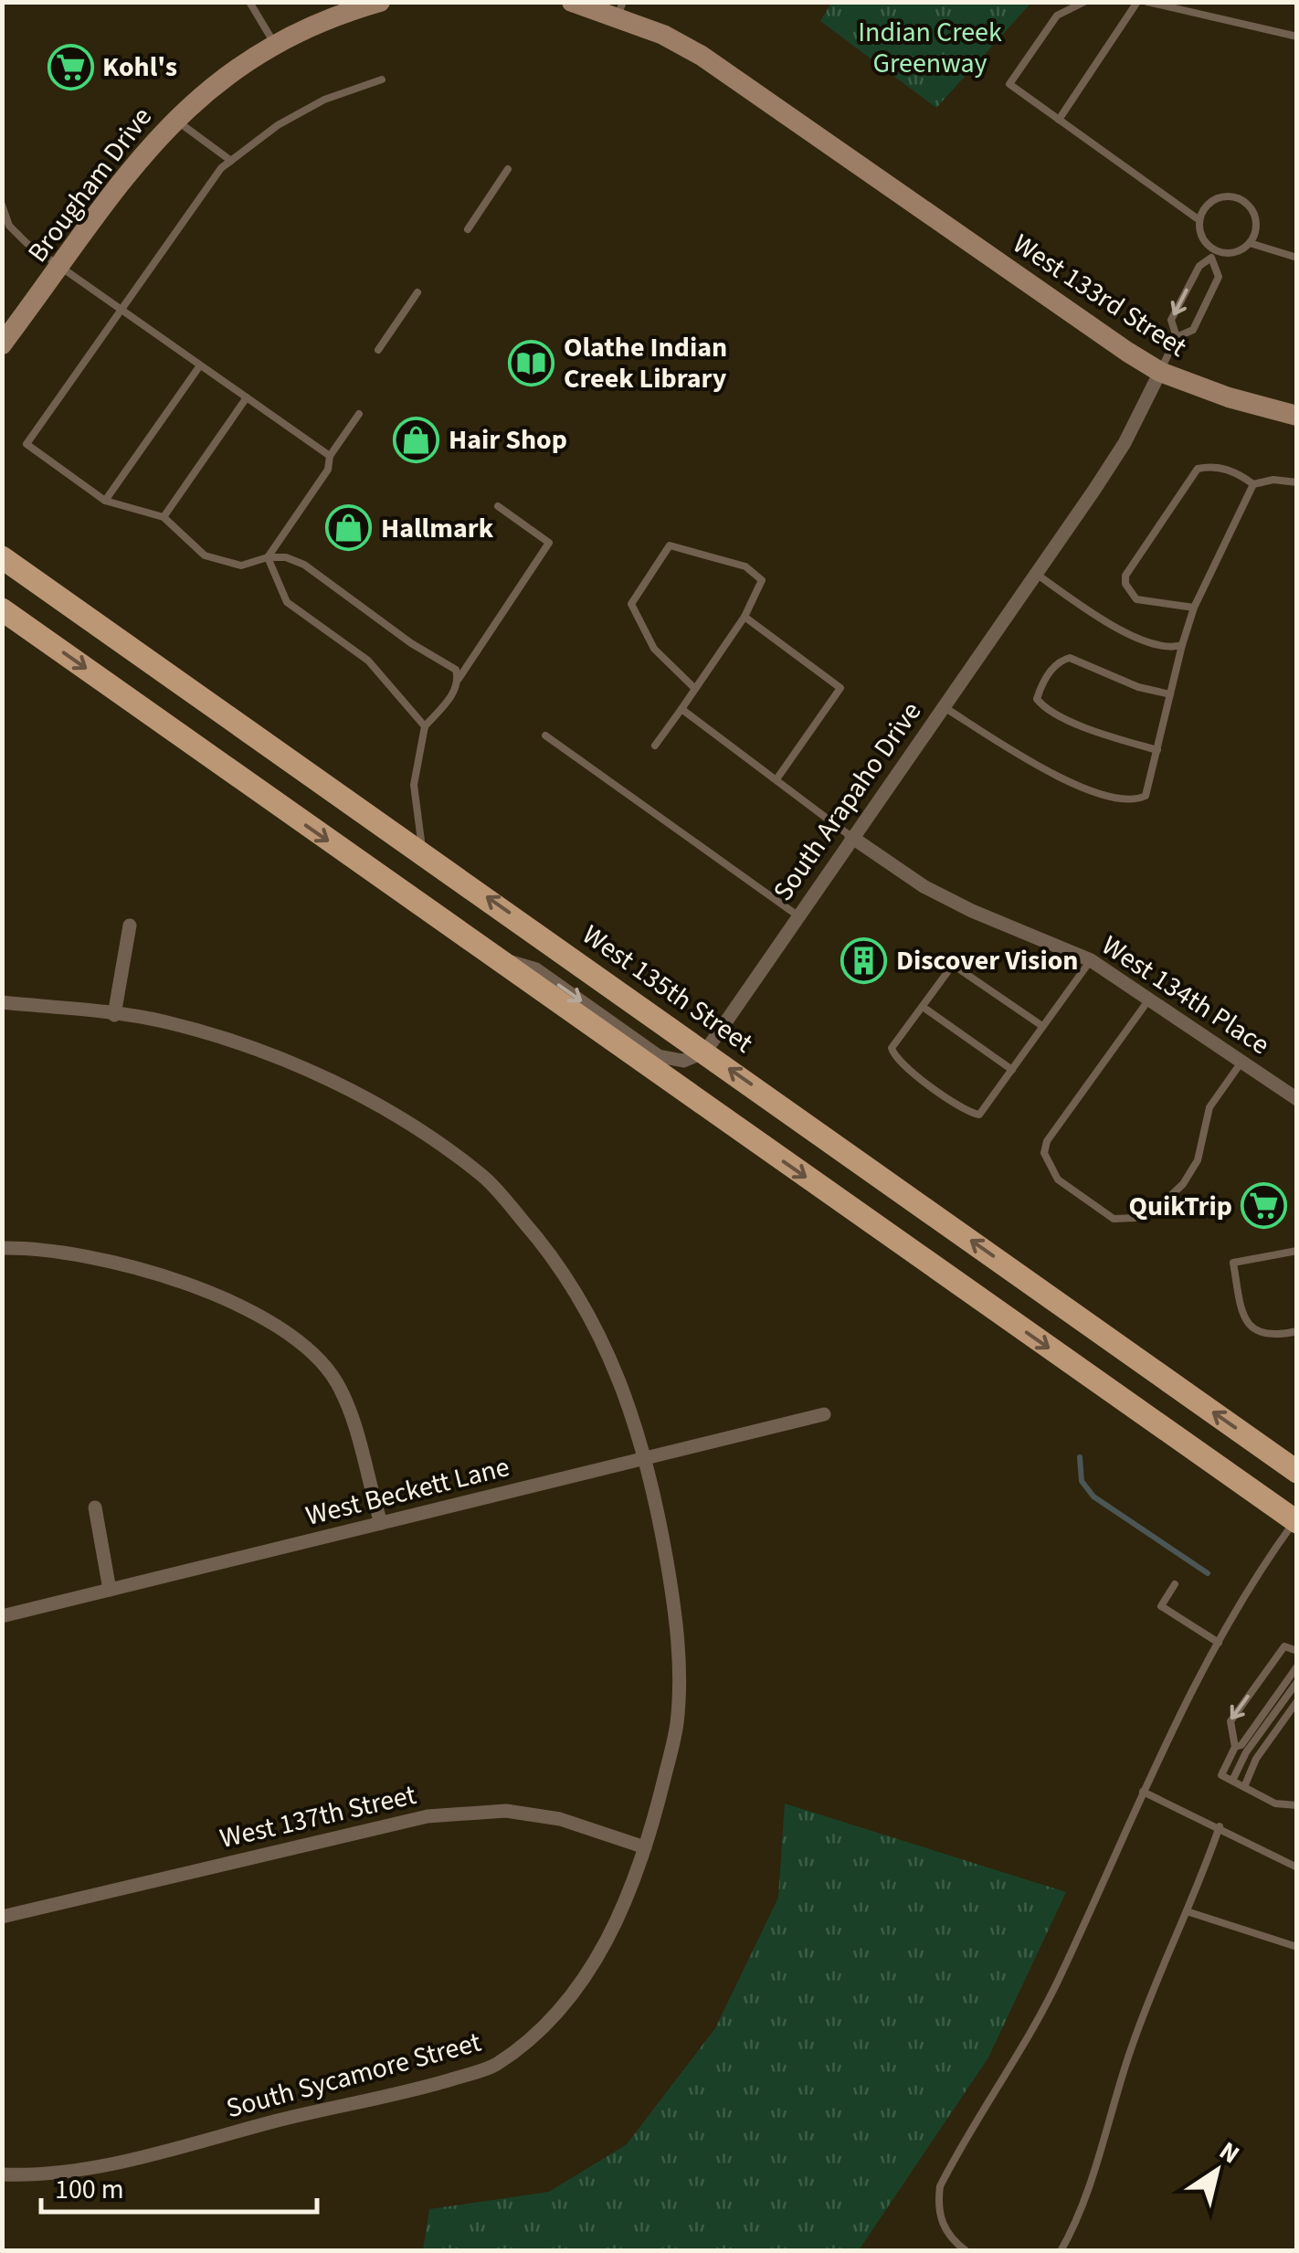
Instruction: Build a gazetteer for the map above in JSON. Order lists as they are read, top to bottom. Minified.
{"streets":{"main road":["West 135th Street"],"street":["Brougham Drive","West 133rd Street","South Arapaho Drive","West 134th Place","West Beckett Lane","West 137th Street","South Sycamore Street"]},"crossings":[["West 133rd Street","South Arapaho Drive"],["South Arapaho Drive","West 135th Street"],["South Arapaho Drive","West 134th Place"],["West Beckett Lane","South Sycamore Street"],["West 137th Street","South Sycamore Street"]],"parks":["Indian Creek Greenway"],"places":{"supermarket":["Kohl's","QuikTrip"],"library":["Olathe Indian Creek Library"],"shop":["Hair Shop","Hallmark"],"building":["Discover Vision"]},"scale_bar":"100 m","north":"top right"}
